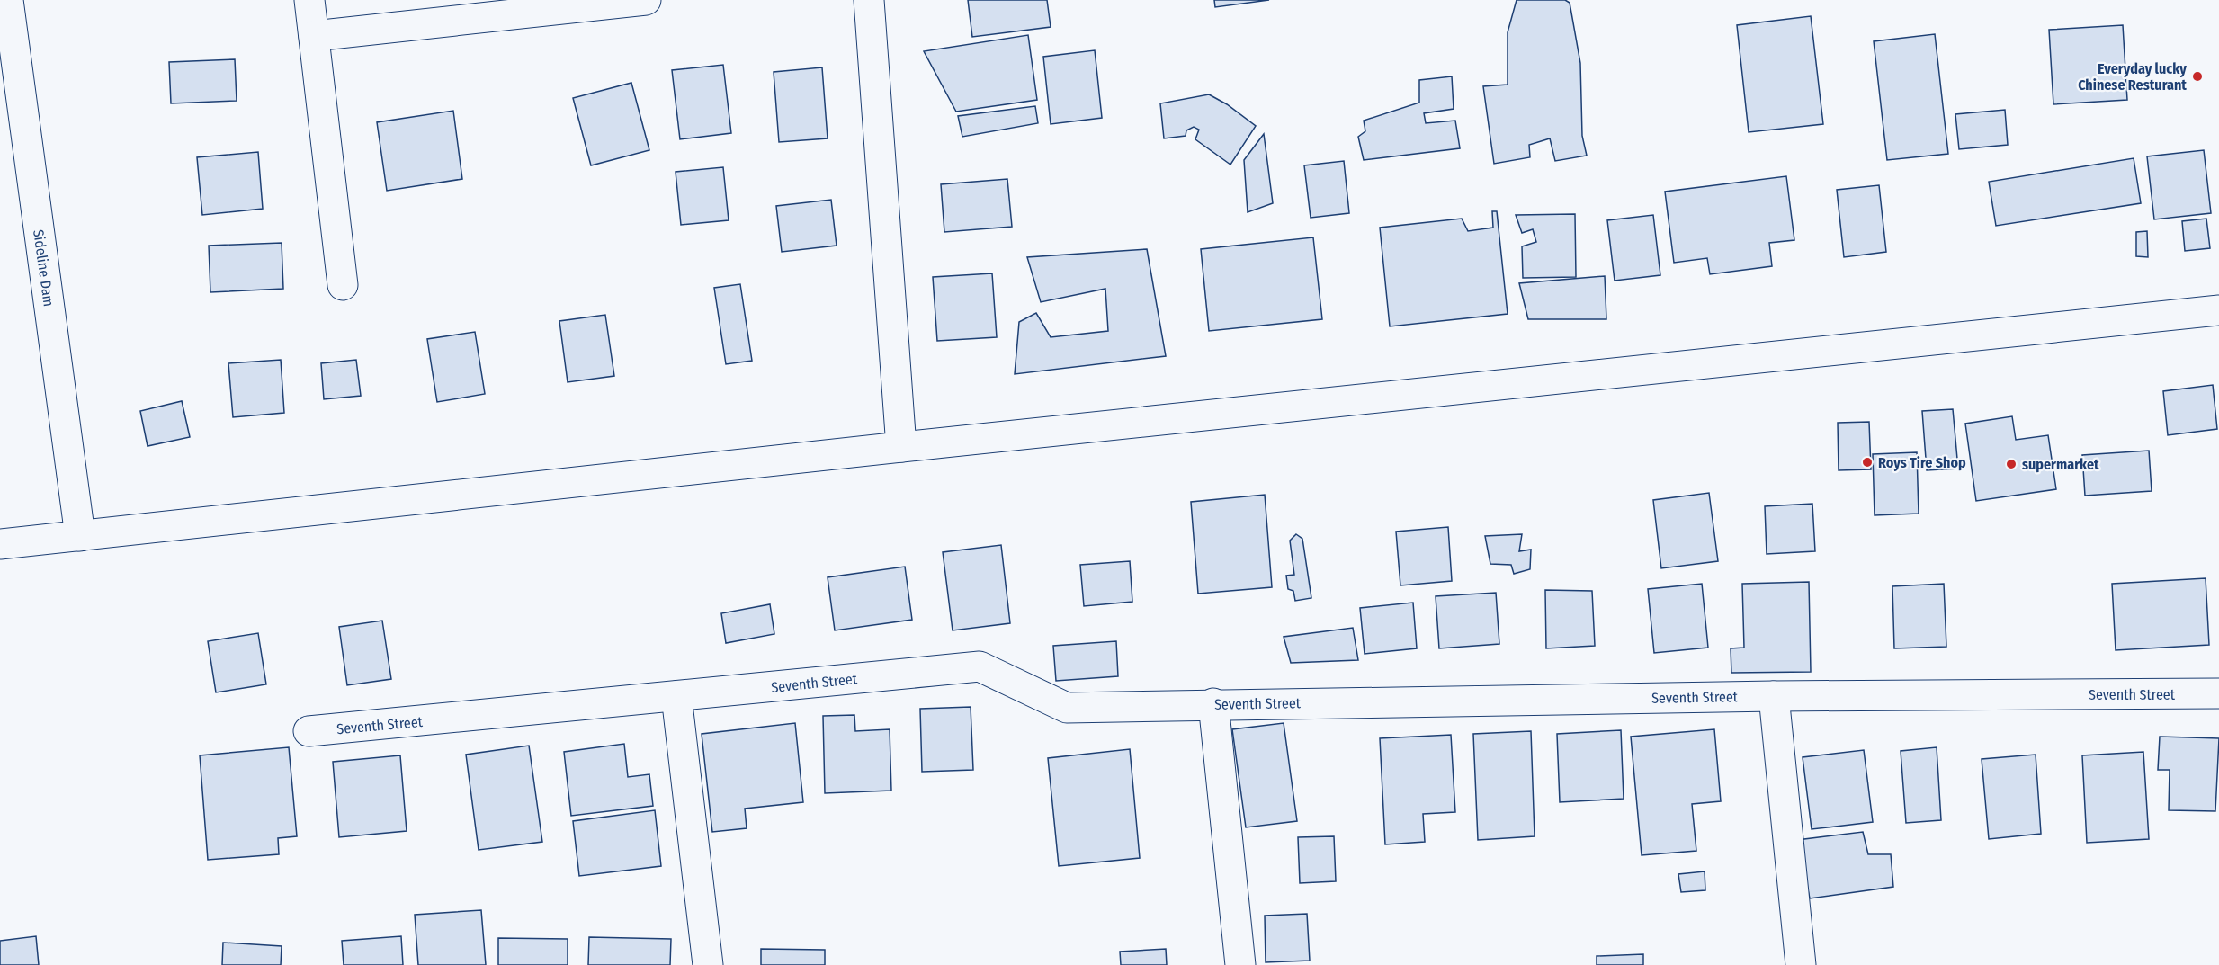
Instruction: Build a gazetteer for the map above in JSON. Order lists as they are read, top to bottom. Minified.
{"streets":{"street":["Sideline Dam","Seventh Street"]},"places":["Everyday lucky Chinese Resturant","Roys Tire Shop","supermarket"]}
